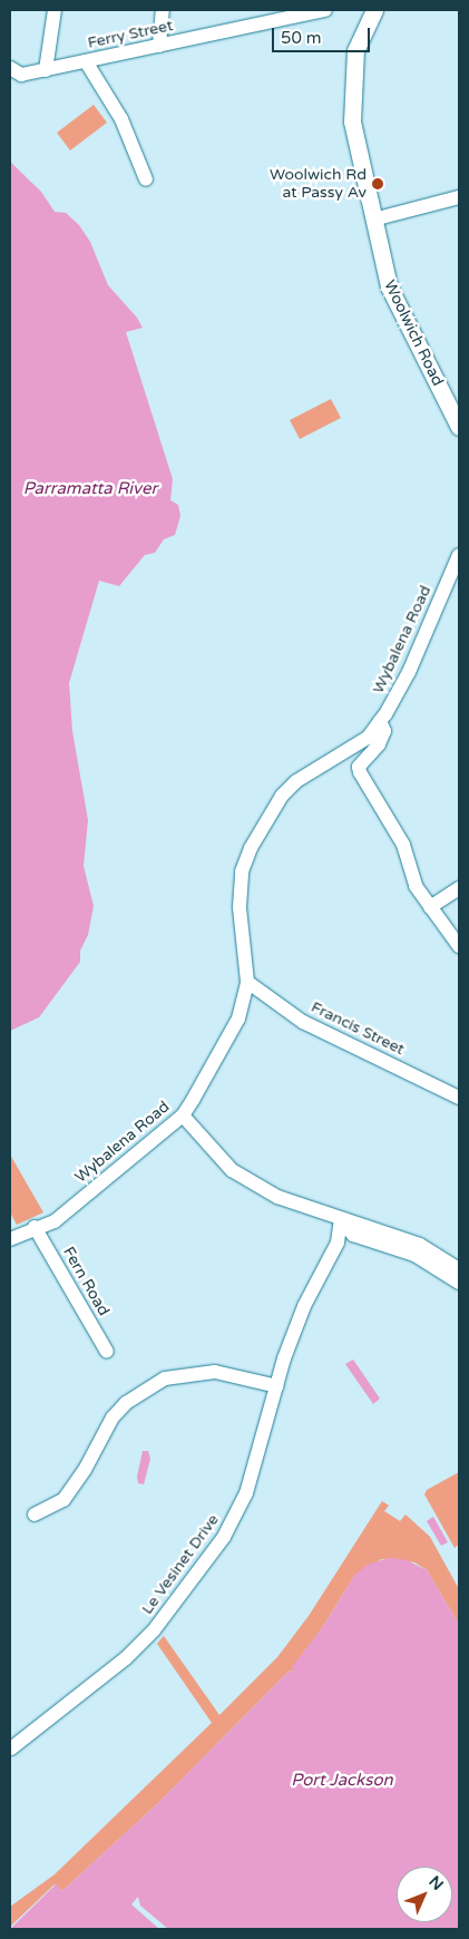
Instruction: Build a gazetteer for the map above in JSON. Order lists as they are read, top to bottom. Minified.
{"streets":{"street":["Ferry Street","Woolwich Road","Wybalena Road","Francis Street","Fern Road","Le Vesinet Drive"]},"crossings":[["Wybalena Road","Francis Street"],["Wybalena Road","Fern Road"]],"water":["Parramatta River","Port Jackson"],"places":["Woolwich Rd at Passy Av"],"scale_bar":"50 m","north":"top right"}
